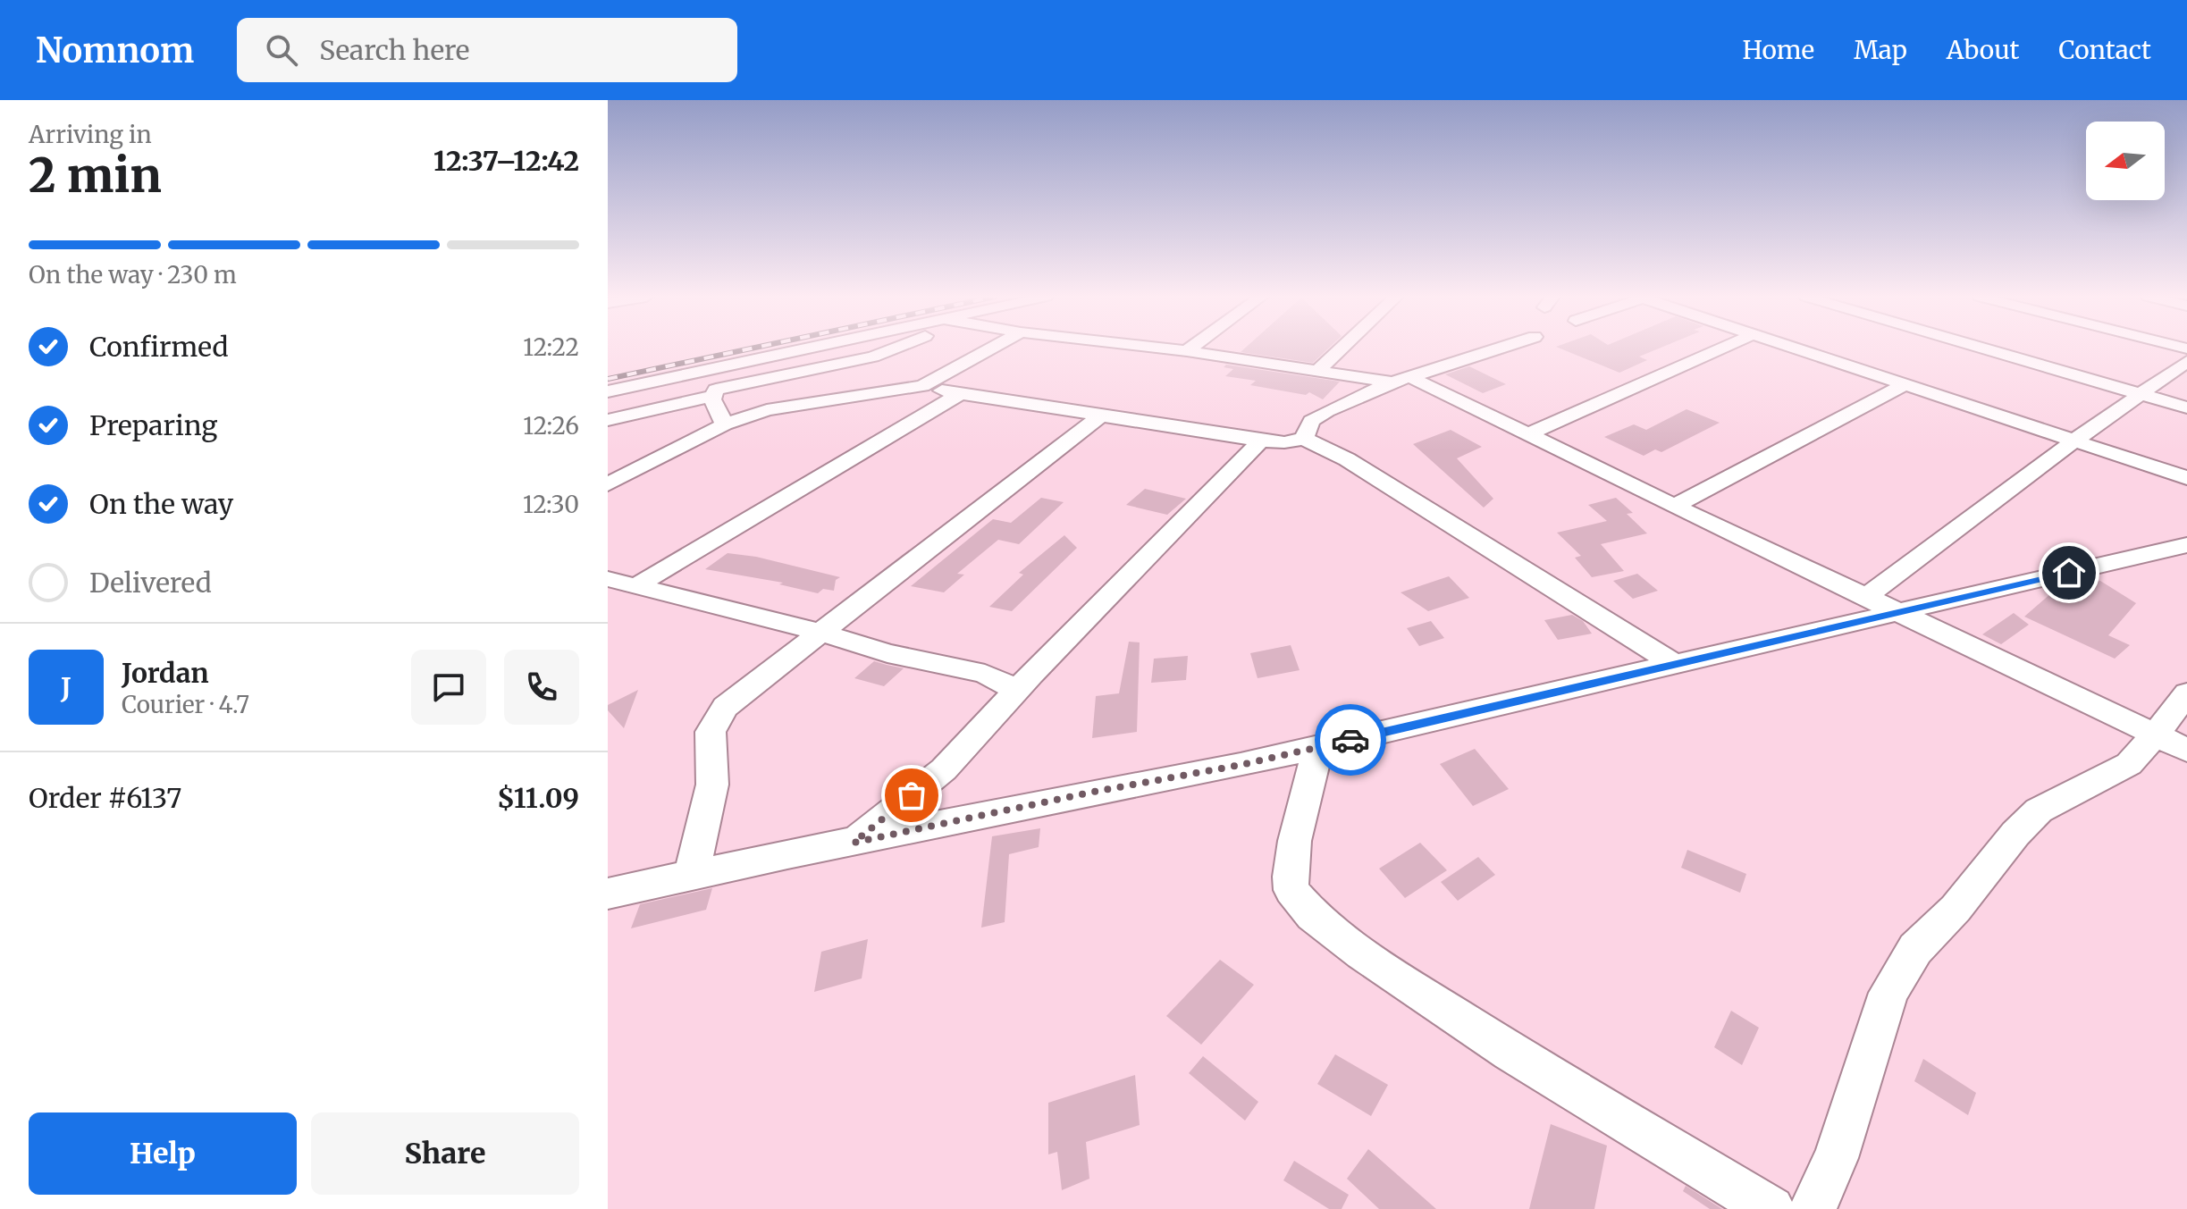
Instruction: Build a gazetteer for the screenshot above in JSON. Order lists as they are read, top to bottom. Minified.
{"north":"left","page":{"header":"Nomnom","search":"Search here","nav":["Home","Map","About","Contact"],"heading":["2 min","Arriving in","12:37–12:42"],"panel":["Jordan","Courier · 4.7","Order #6137","$11.09"],"bar":"On the way · 230 m","list":[["Confirmed","12:22"],["Preparing","12:26"],["On the way","12:30"],"Delivered"],"round":"J","buttons":["Help","Share"]}}
